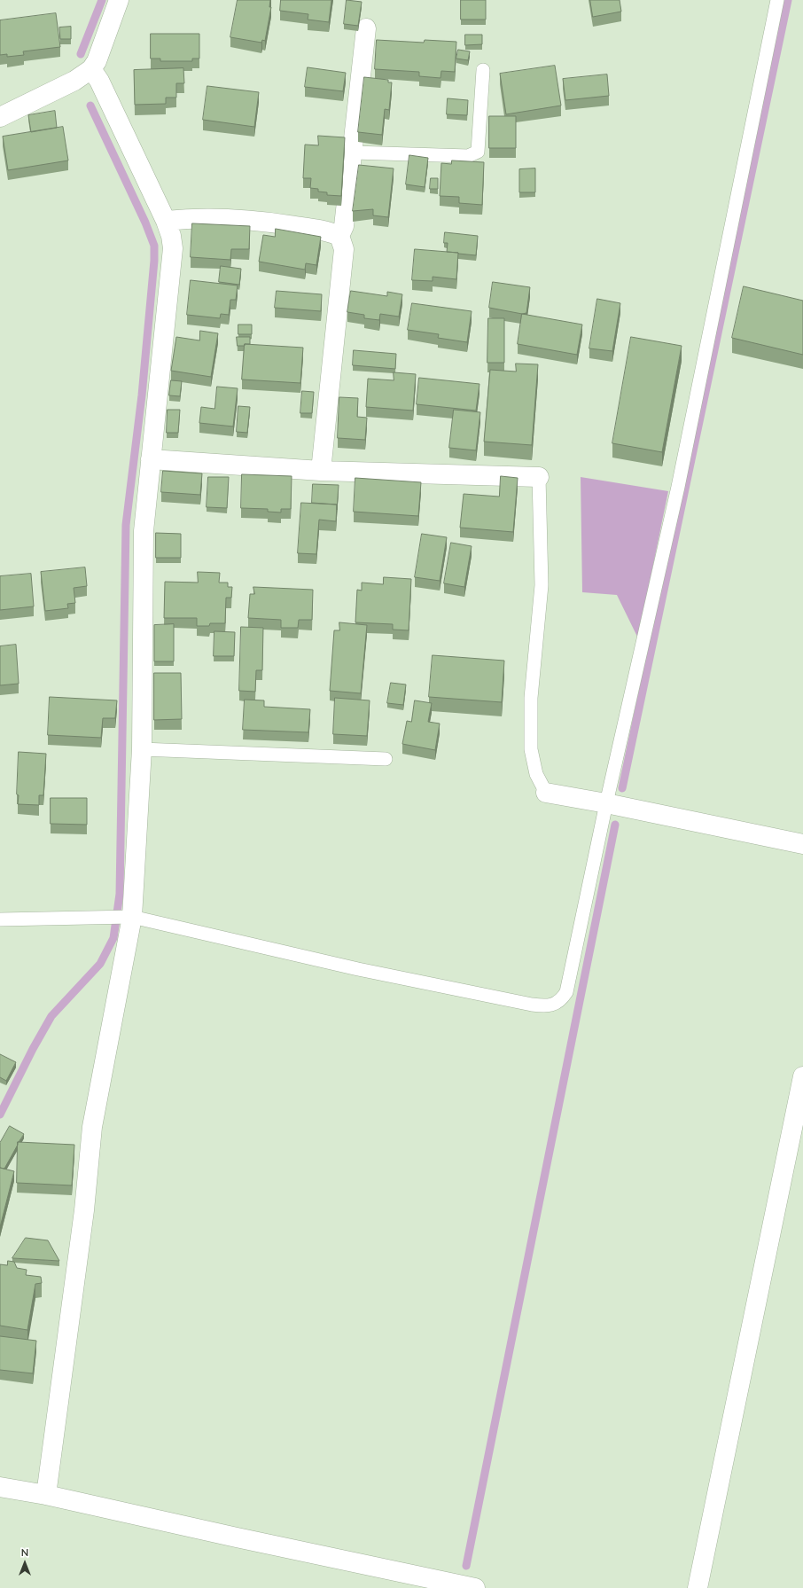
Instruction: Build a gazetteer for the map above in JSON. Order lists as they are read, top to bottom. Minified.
{"north":"top"}
